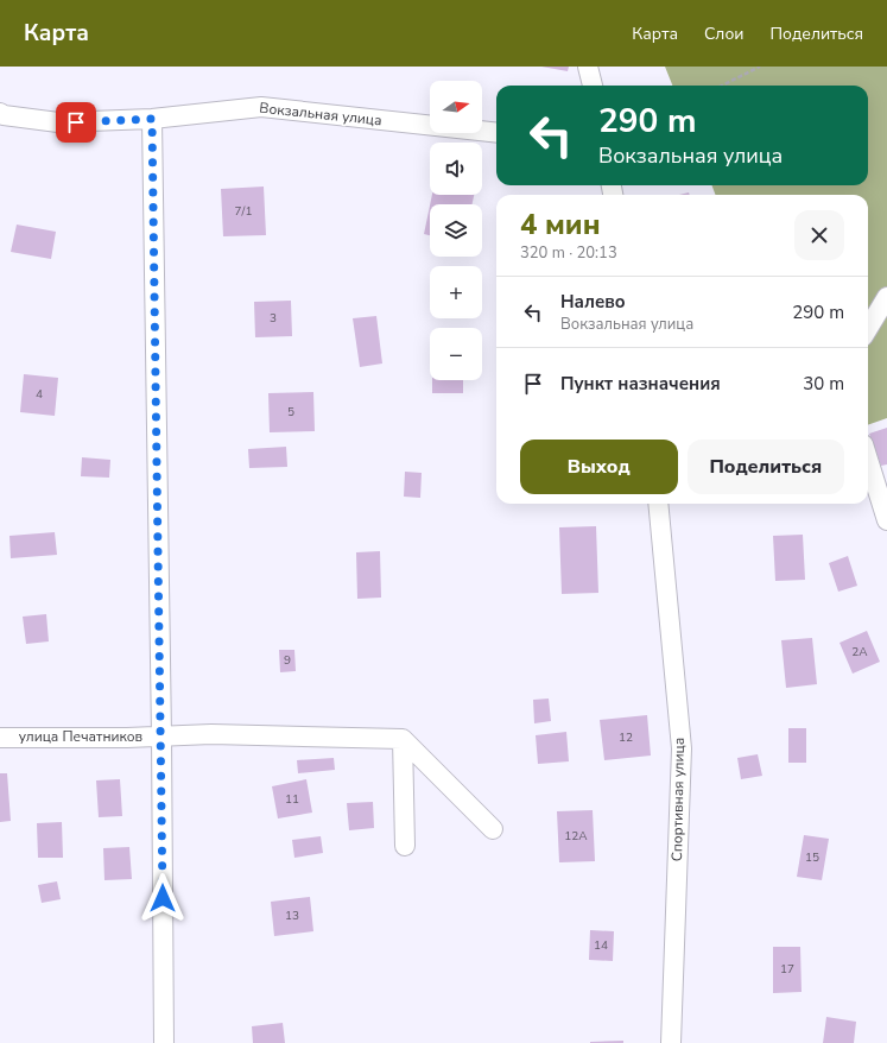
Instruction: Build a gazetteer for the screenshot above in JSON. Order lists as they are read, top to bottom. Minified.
{"streets":{"street":["Вокзальная улица","улица Печатников","Спортивная улица"]},"house_numbers":["7/1","3","4","5","2А","9","12","11","12А","15","13","14","17"],"north":"right","page":{"header":"Карта","nav":["Карта","Слои","Поделиться"],"map_buttons":["+","−"],"turn":["290 m","Вокзальная улица"],"heading":["4 мин","320 m · 20:13"],"list":[{"name":"Налево","note":"Вокзальная улица","value":"290 m"},{"name":"Пункт назначения","value":"30 m"}],"buttons":["Выход","Поделиться"]}}
